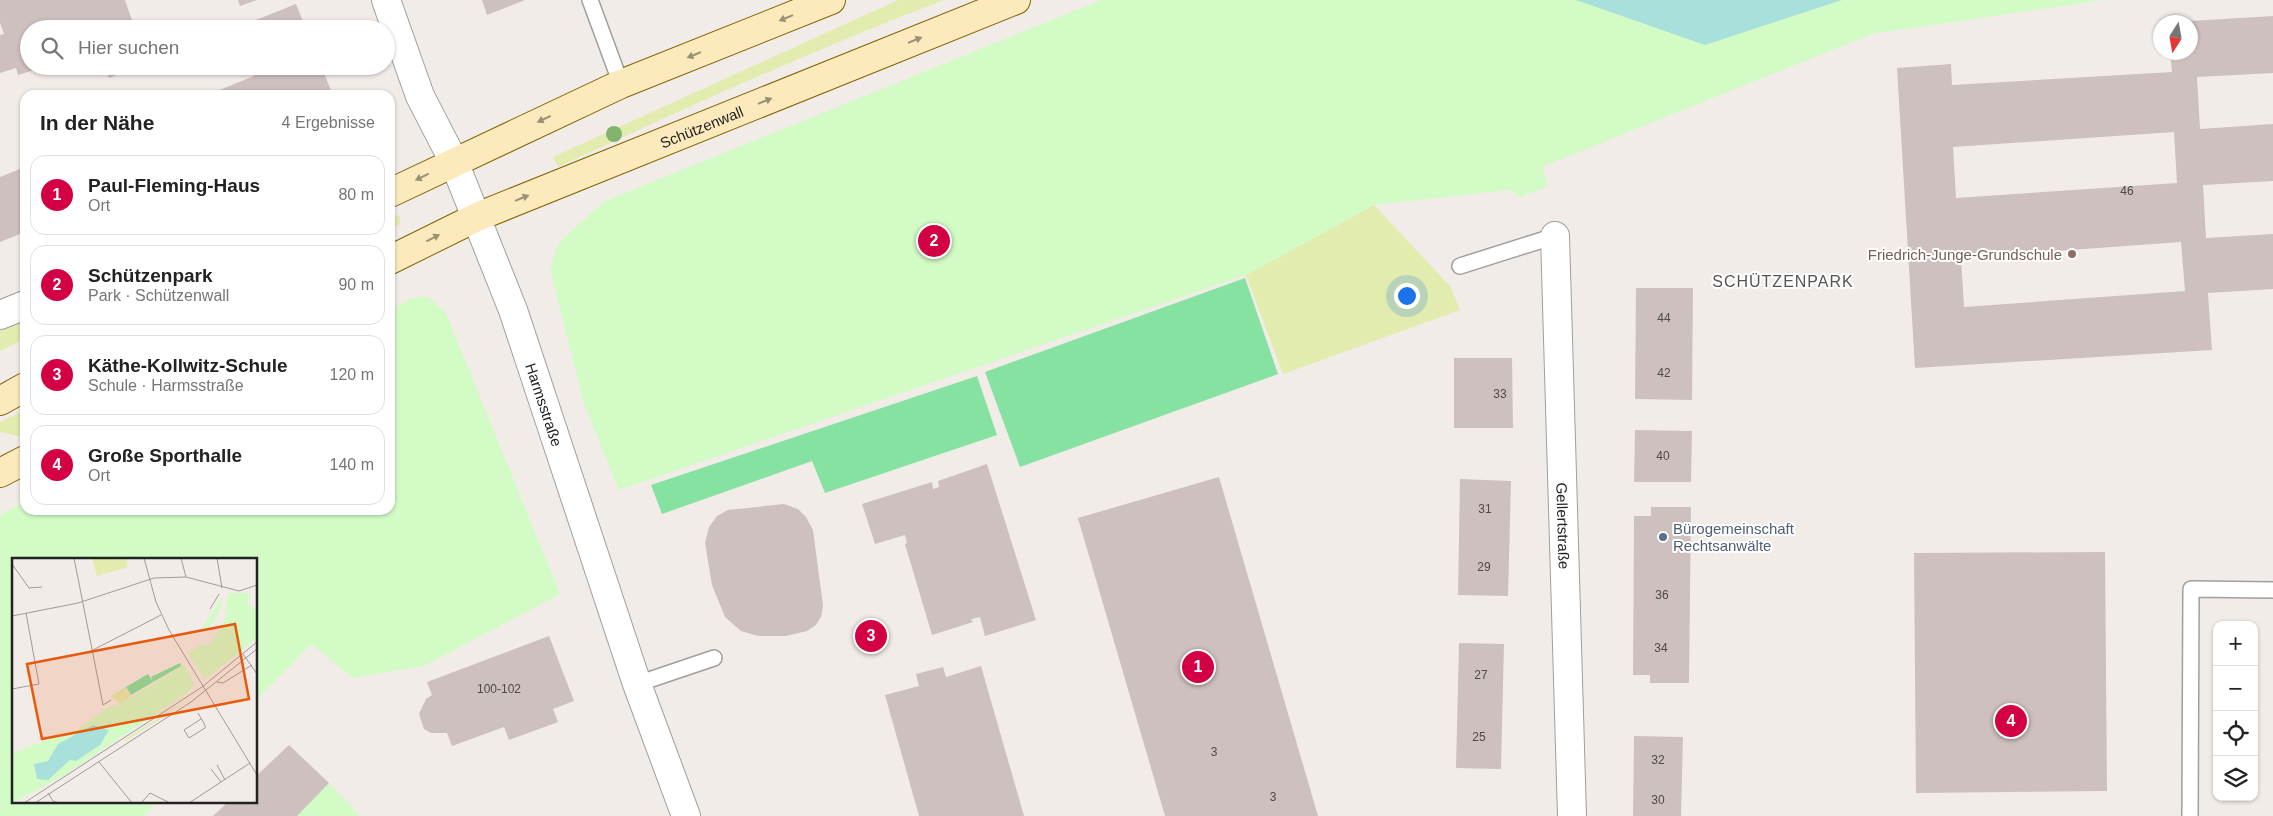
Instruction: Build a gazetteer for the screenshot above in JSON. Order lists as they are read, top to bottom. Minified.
{"streets":{"main road":["Schützenwall"],"street":["Harmsstraße","Gellertstraße"]},"crossings":[["Schützenwall","Harmsstraße"]],"districts":["SCHÜTZENPARK"],"places":["Friedrich-Junge-Grundschule","Bürogemeinschaft Rechtsanwälte"],"house_numbers":["46","44","42","33","40","31","29","36","34","27","100-102","25","3","32","3","30"],"north":"bottom","page":{"search":"Hier suchen","heading":["In der Nähe","4 Ergebnisse"],"list":[{"mark":"1","name":"Paul-Fleming-Haus","note":"Ort","value":"80 m"},{"mark":"2","name":"Schützenpark","note":"Park · Schützenwall","value":"90 m"},{"mark":"3","name":"Käthe-Kollwitz-Schule","note":"Schule · Harmsstraße","value":"120 m"},{"mark":"4","name":"Große Sporthalle","note":"Ort","value":"140 m"}],"pins":["2","3","1","4"],"map_buttons":["+","−"]}}
